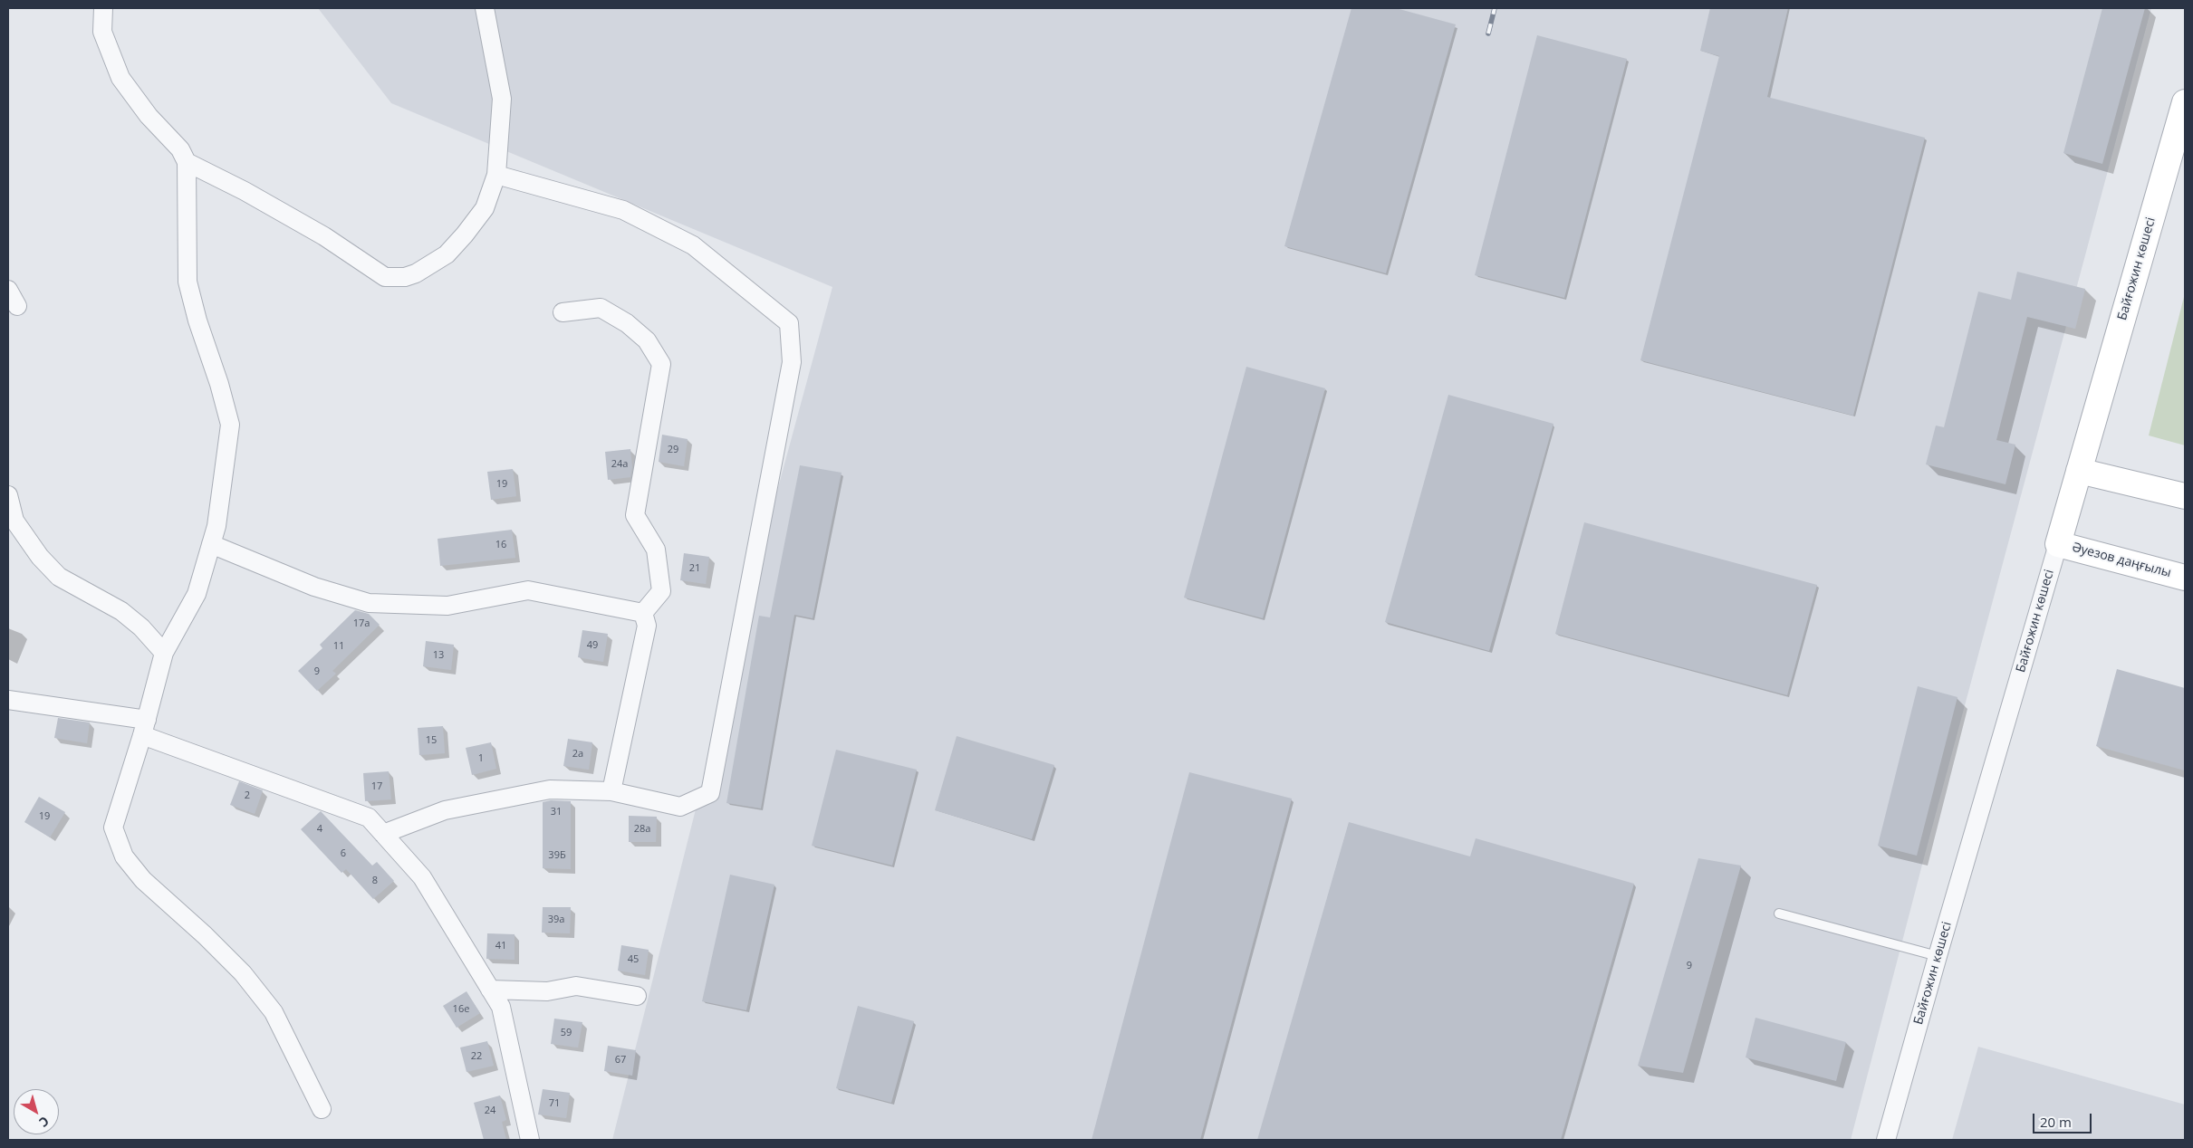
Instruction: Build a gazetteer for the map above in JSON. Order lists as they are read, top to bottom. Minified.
{"streets":{"main road":["Байғожин көшесі","Әуезов даңғылы"]},"crossings":[["Байғожин көшесі","Әуезов даңғылы"]],"house_numbers":["29","24а","19","16","21","17а","49","11","13","9","15","2а","1","17","2","31","19","4","28а","6","39Б","8","39а","41","45","9","16е","59","22","67","71","24"],"scale_bar":"20 m","north":"bottom right"}
